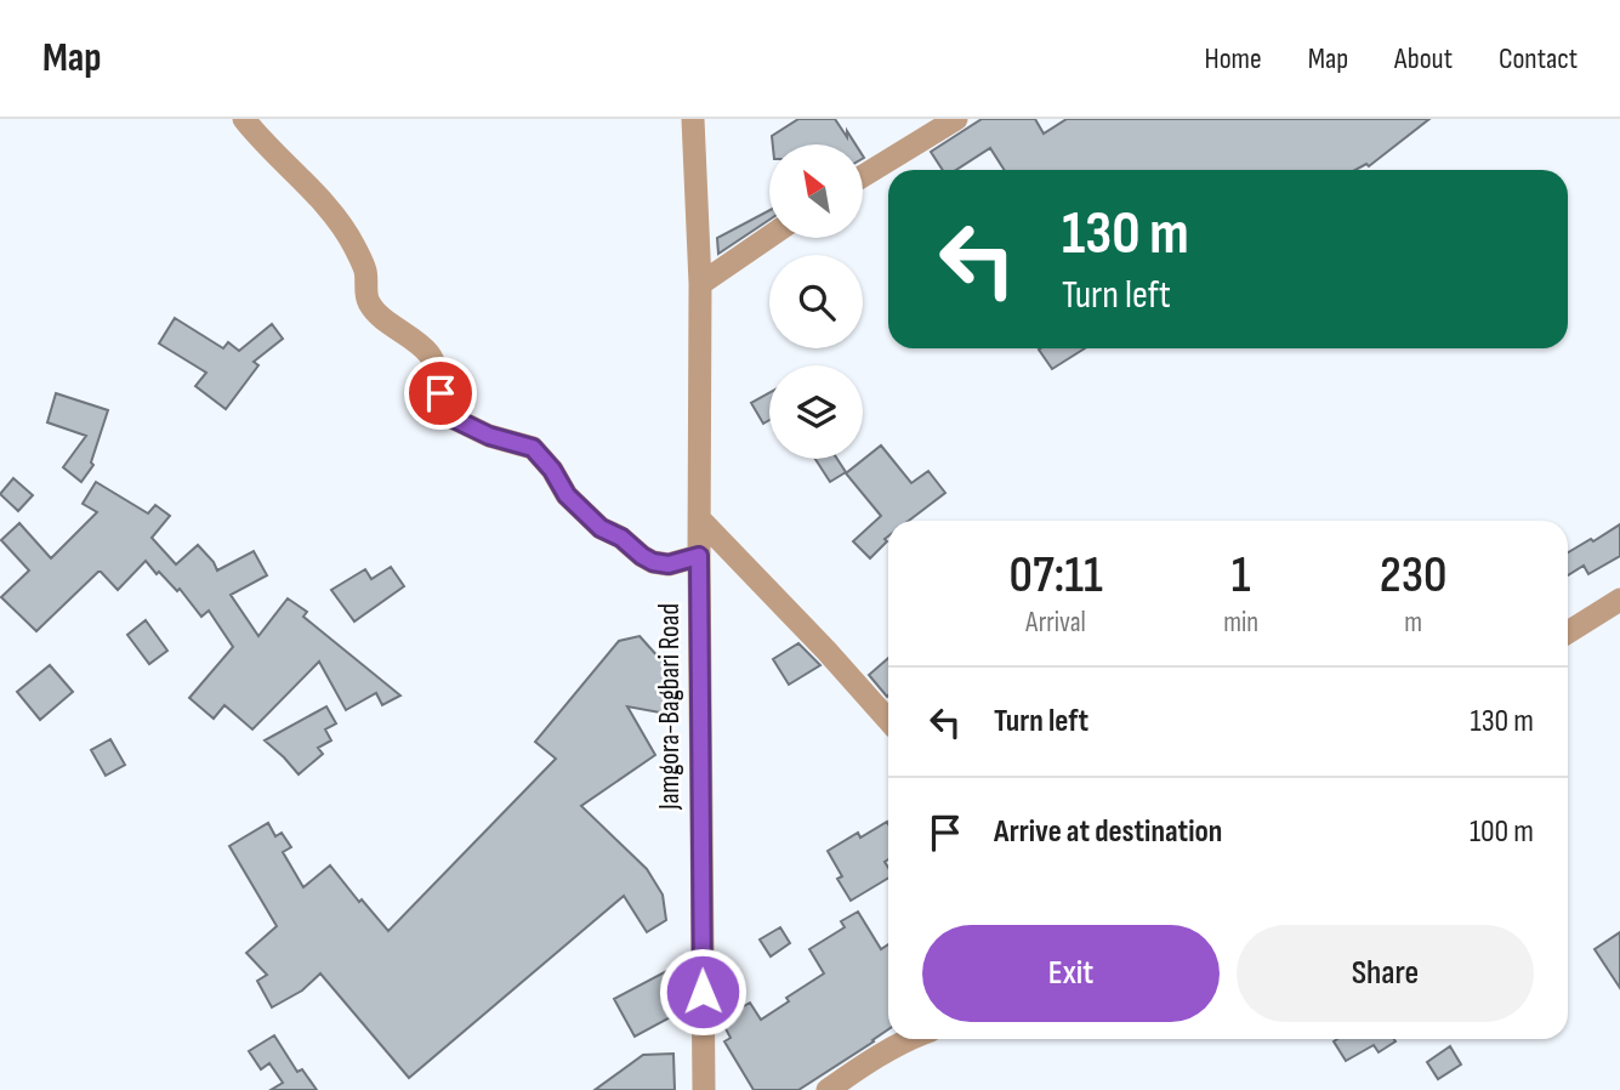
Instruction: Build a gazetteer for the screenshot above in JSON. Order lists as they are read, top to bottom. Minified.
{"streets":{"street":["Jamgora-Bagbari Road"]},"north":"top left","page":{"header":"Map","nav":["Home","Map","About","Contact"],"turn":["130 m","Turn left"],"eta":["07:11","Arrival","1","min","230","m"],"list":[{"name":"Turn left","value":"130 m"},{"name":"Arrive at destination","value":"100 m"}],"buttons":["Exit","Share"]}}
